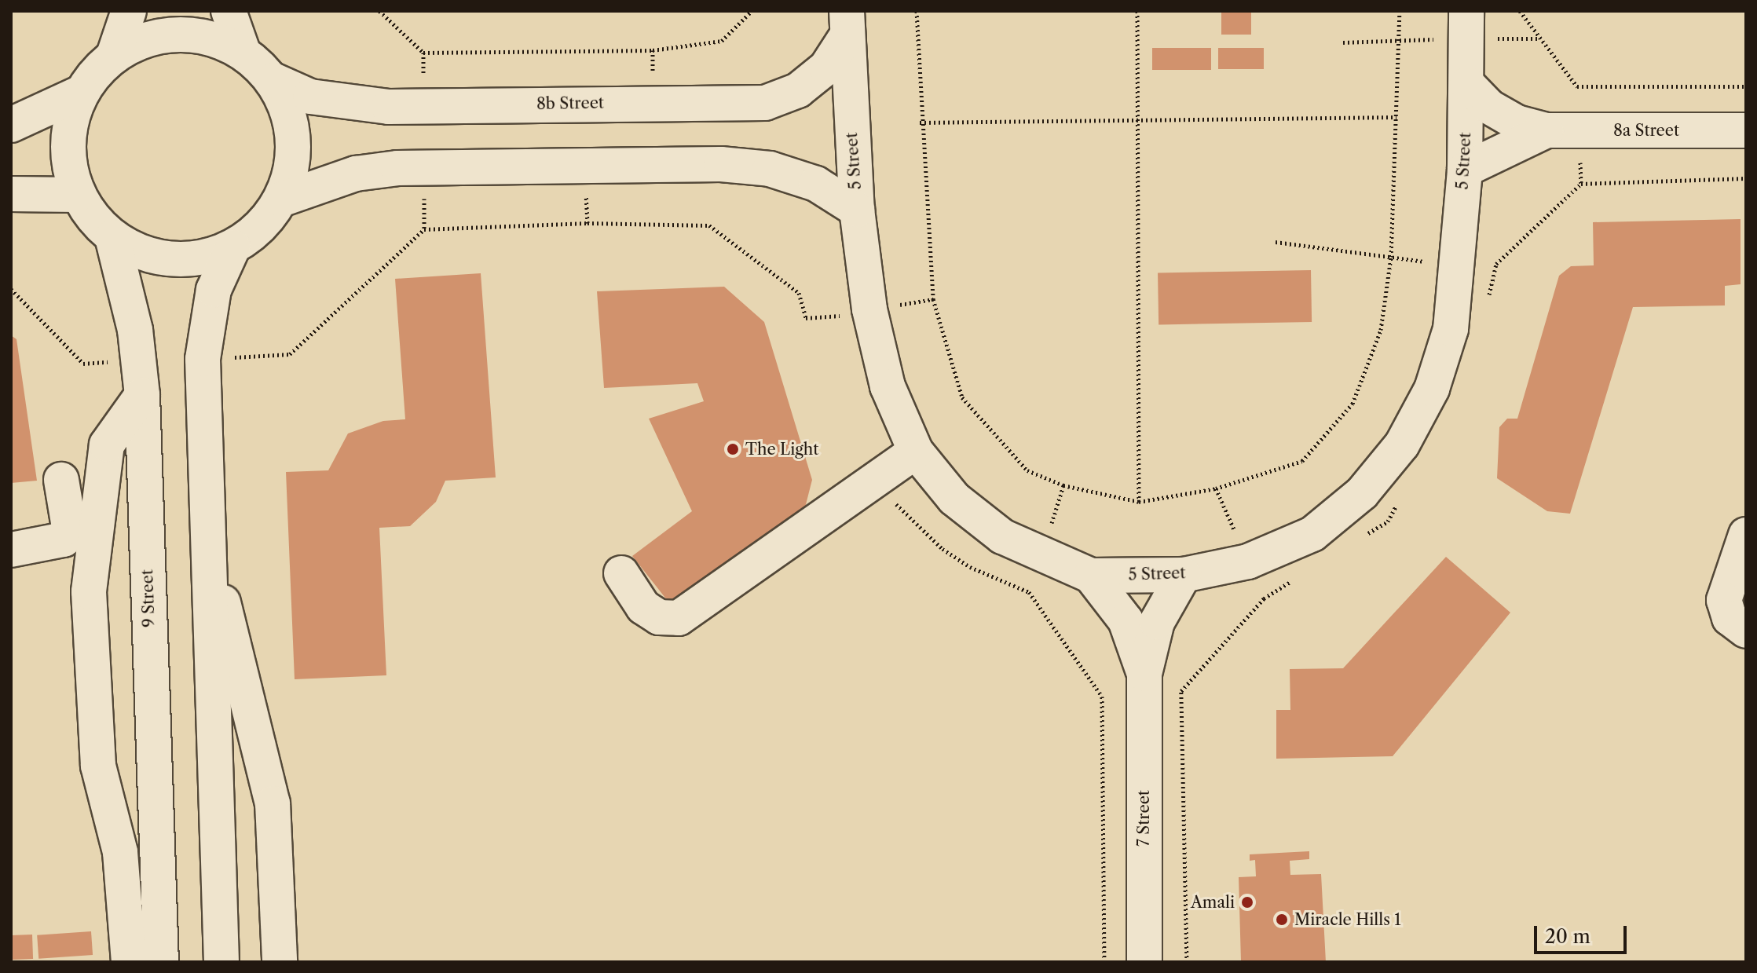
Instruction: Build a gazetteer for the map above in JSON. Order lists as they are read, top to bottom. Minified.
{"streets":{"street":["8b Street","8a Street","5 Street","9 Street","7 Street"]},"crossings":[["8b Street","5 Street"],["8a Street","5 Street"],["5 Street","7 Street"]],"places":["The Light","Amali","Miracle Hills 1"],"scale_bar":"20 m"}
